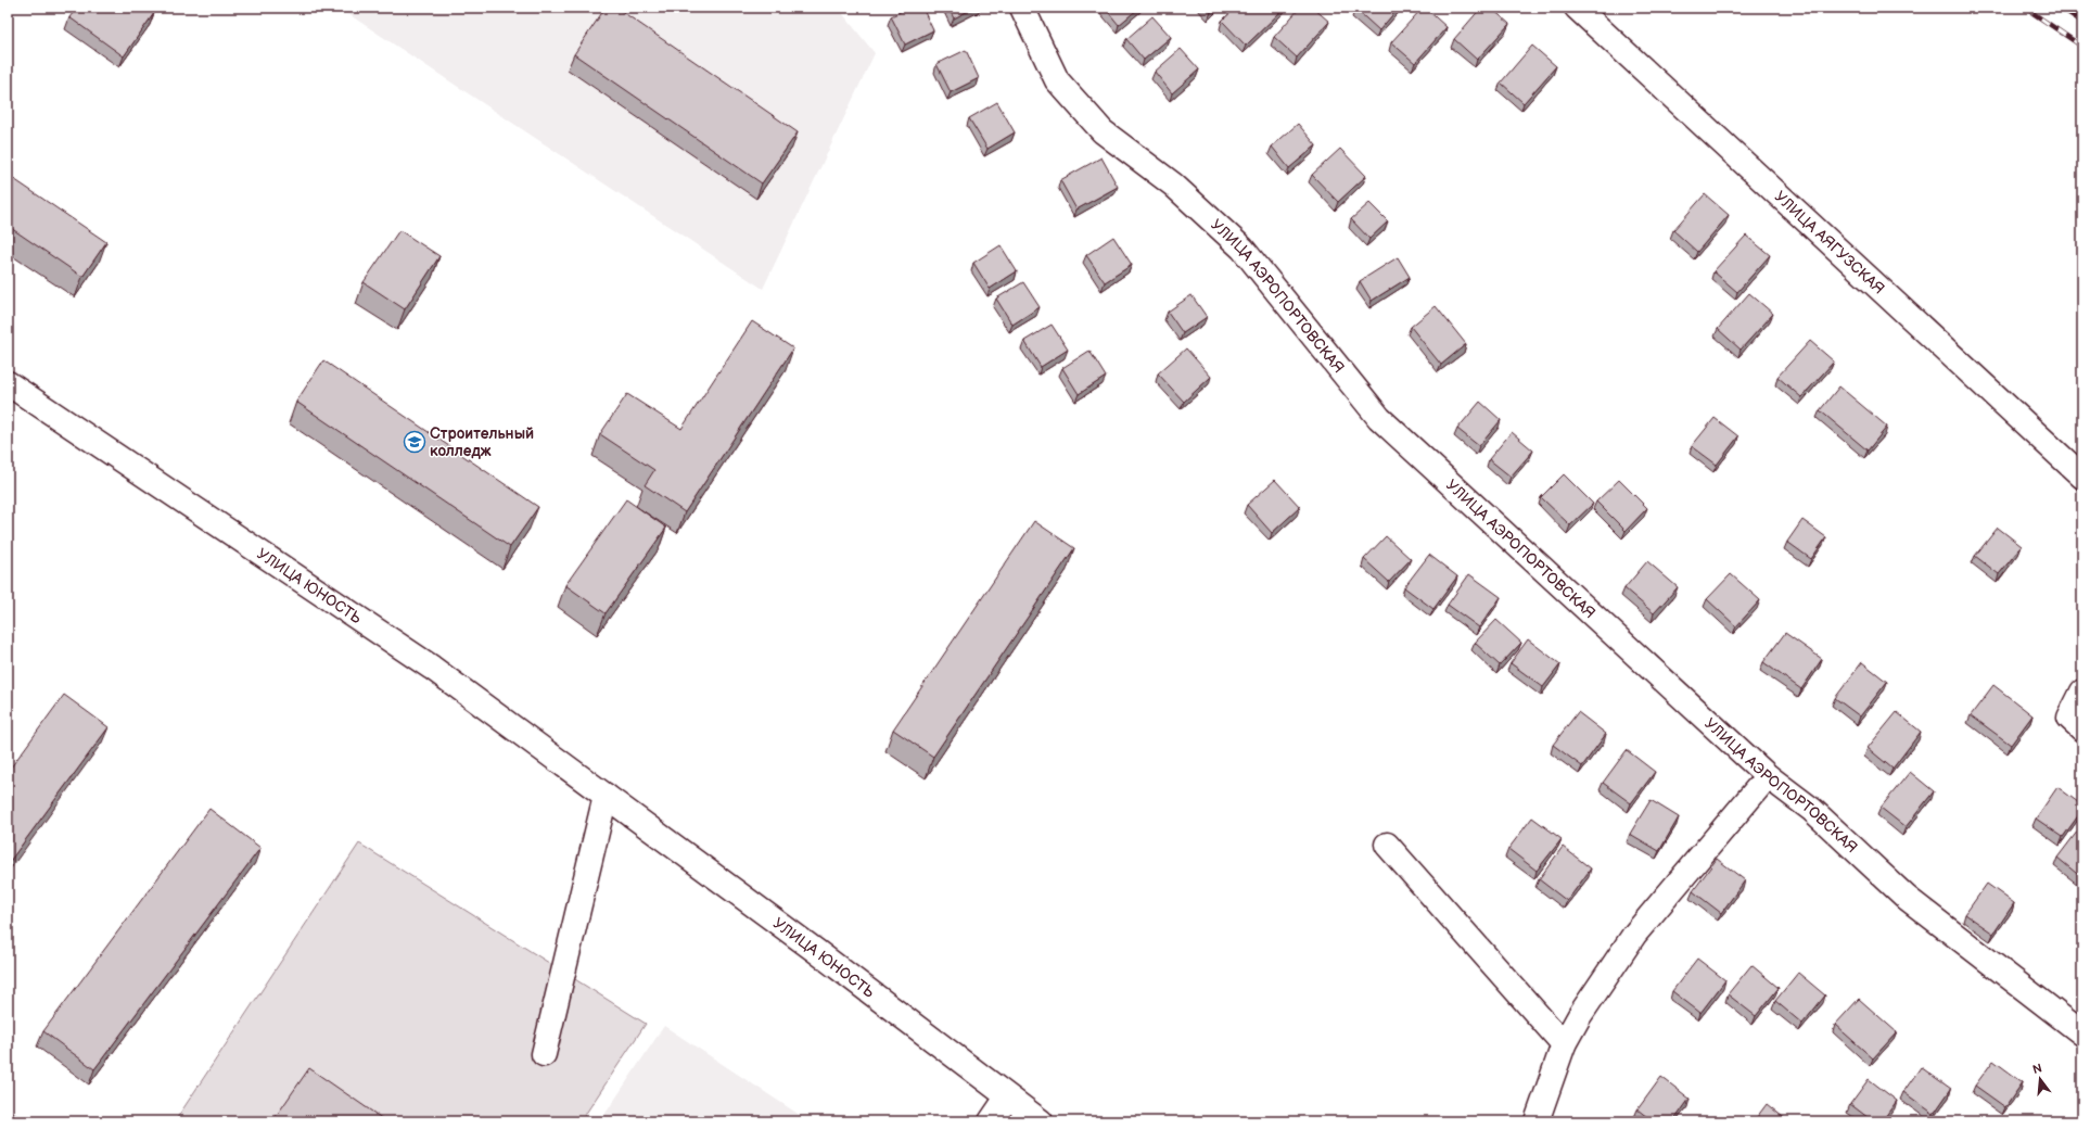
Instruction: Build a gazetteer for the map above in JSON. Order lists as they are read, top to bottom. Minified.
{"streets":{"street":["УЛИЦА АЯГУЗСКАЯ","УЛИЦА АЭРОПОРТОВСКАЯ","УЛИЦА ЮНОСТЬ"]},"places":{"school or university":["Строительный колледж"]},"north":"top"}
